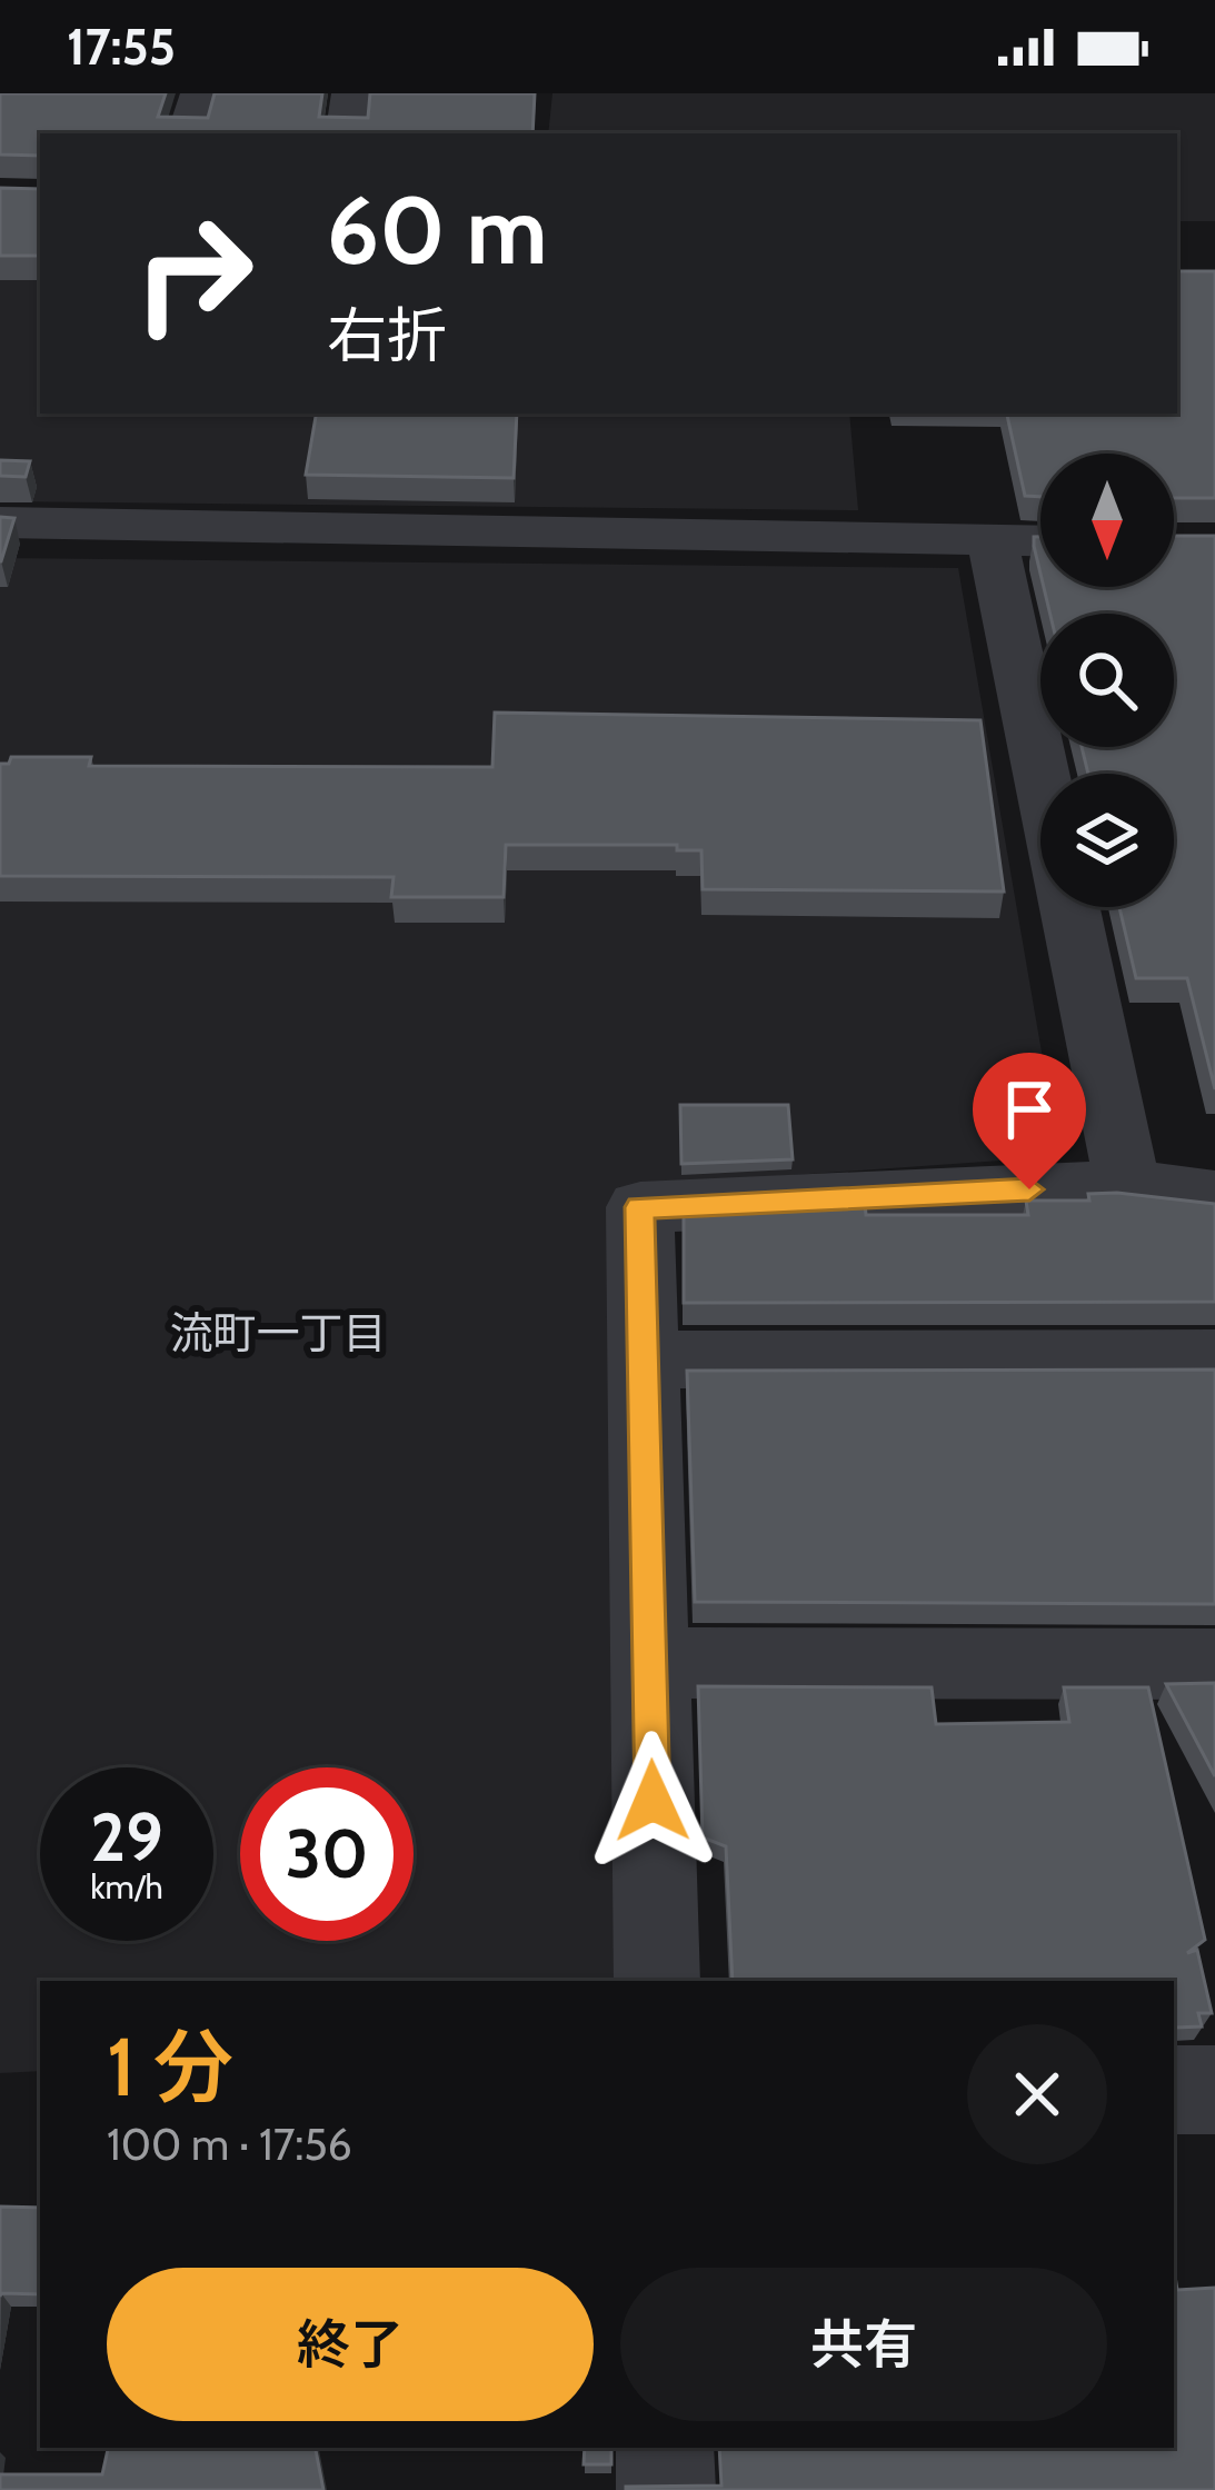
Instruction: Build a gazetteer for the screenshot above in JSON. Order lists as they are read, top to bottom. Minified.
{"districts":["流町一丁目"],"north":"bottom","page":{"status":"17:55","turn":["60 m","右折"],"speed":"29 km/h","limit":"30","heading":["1 分","100 m · 17:56"],"buttons":["終了","共有"]}}
